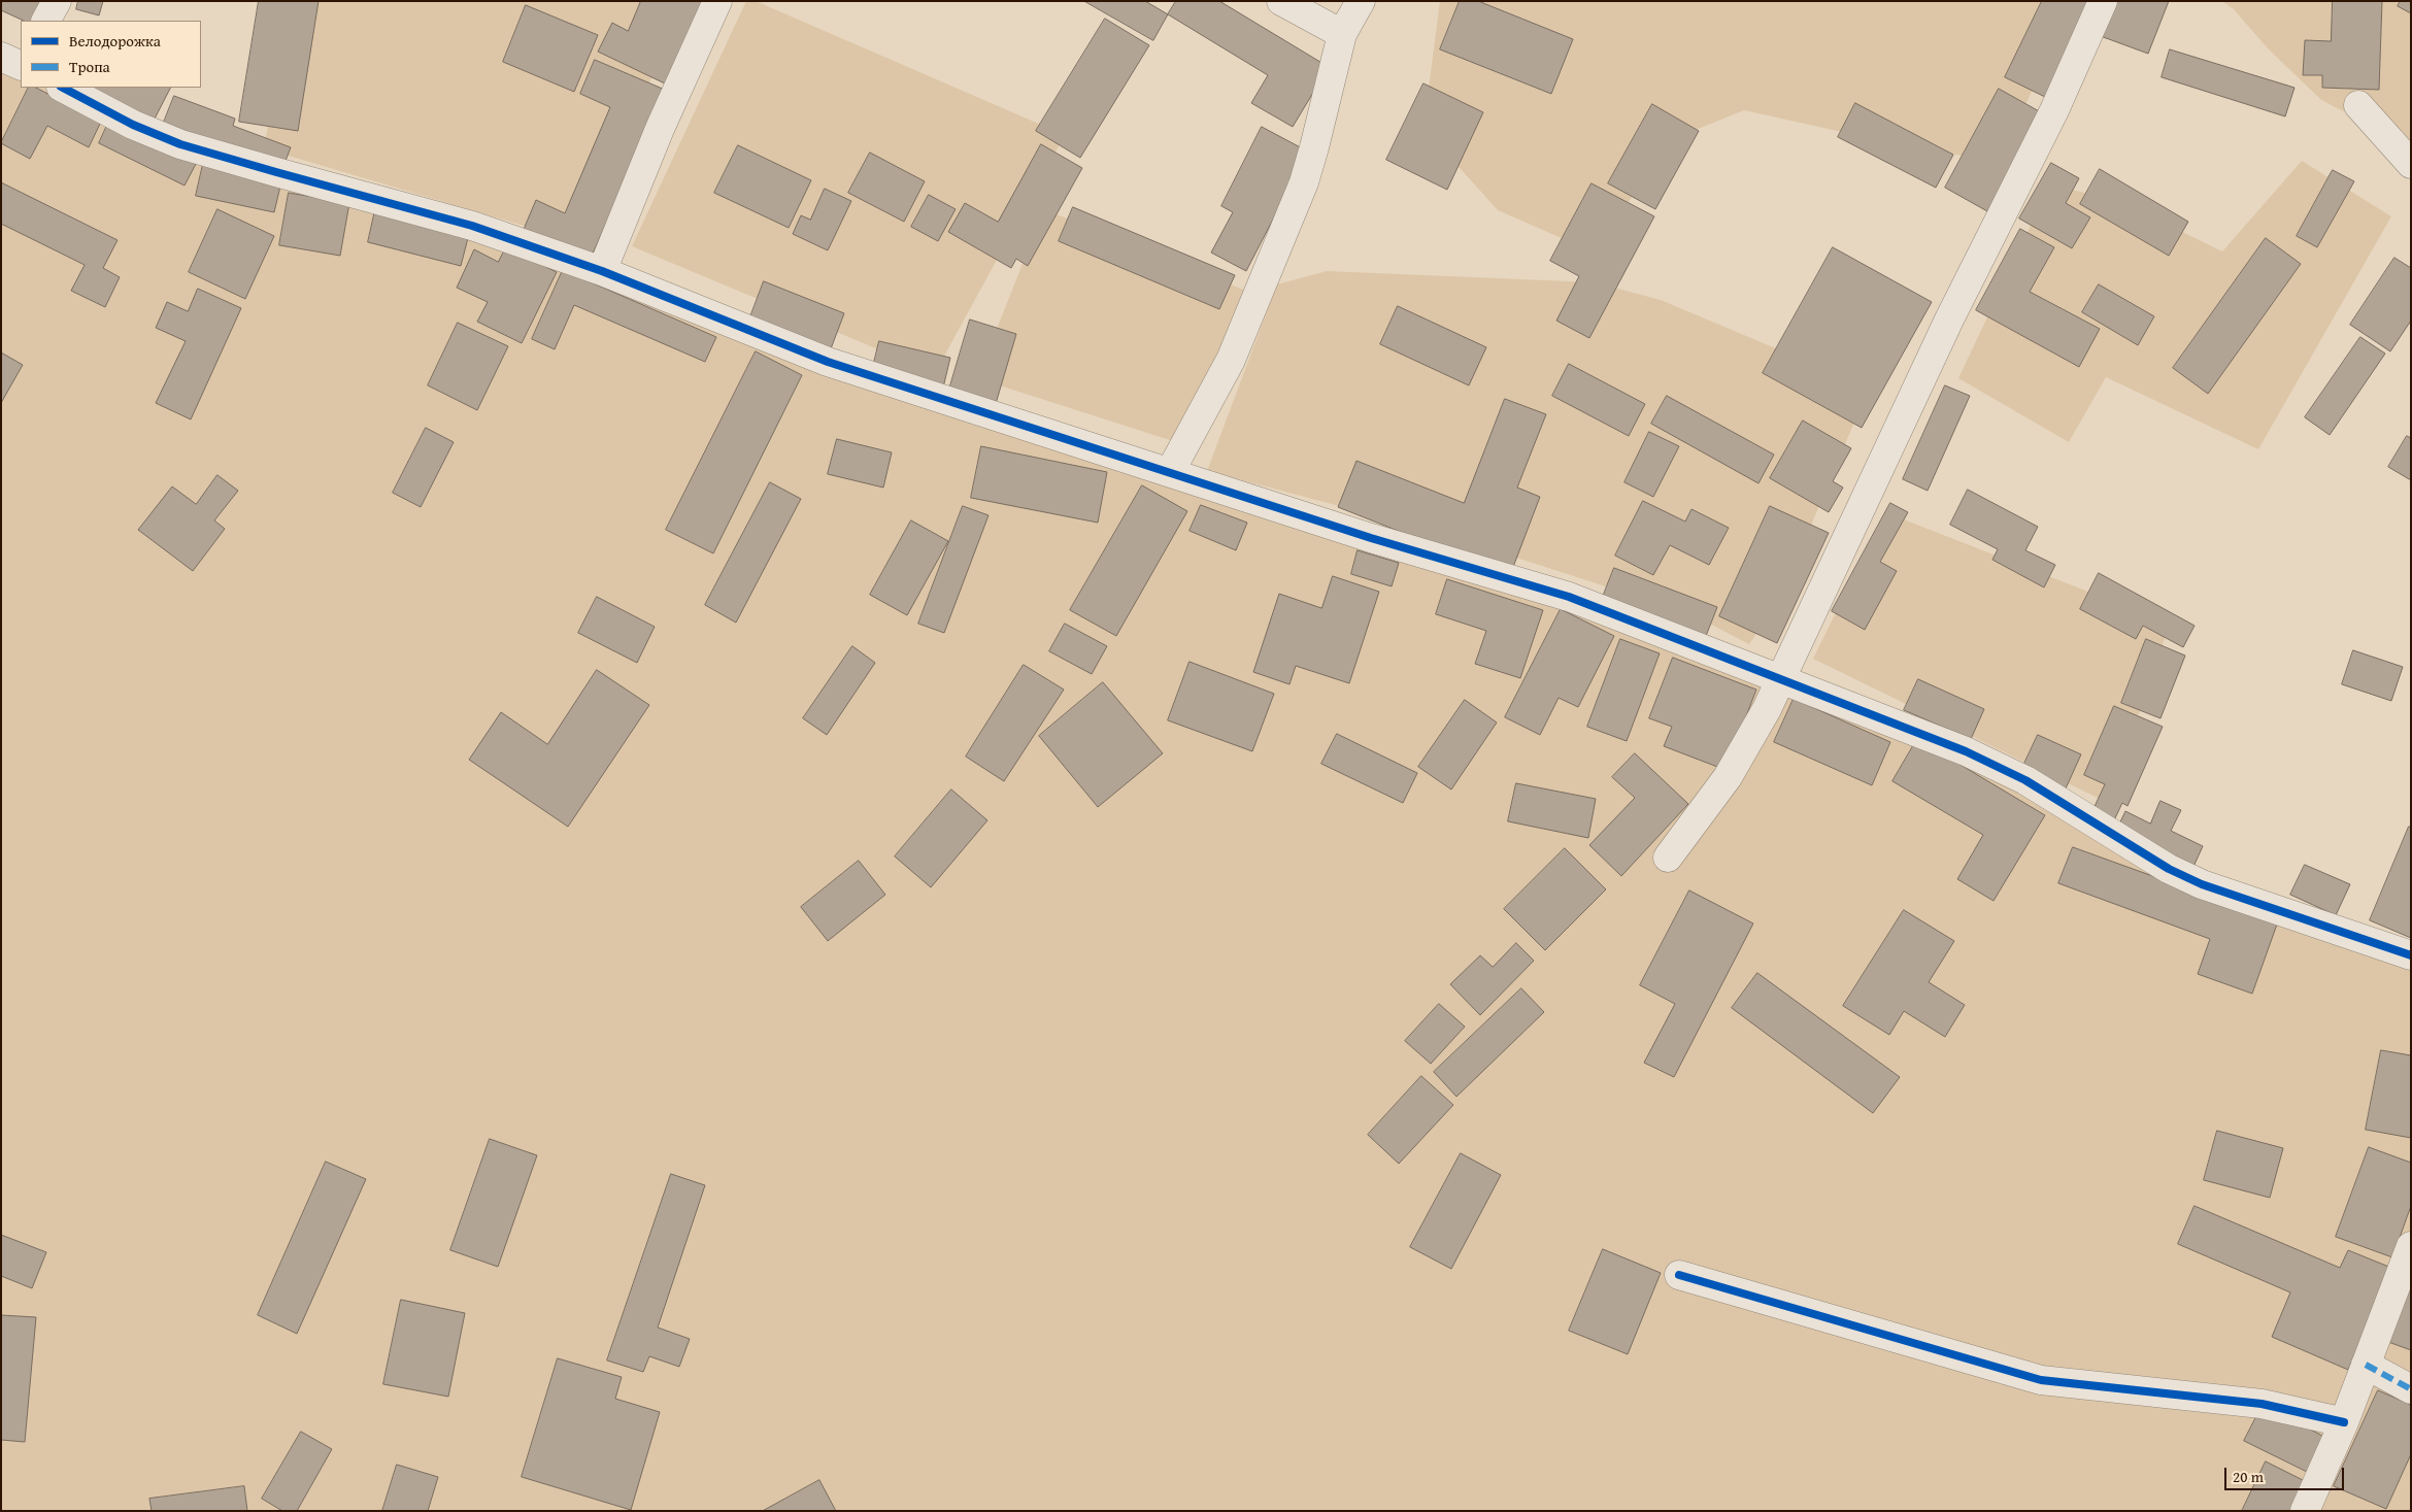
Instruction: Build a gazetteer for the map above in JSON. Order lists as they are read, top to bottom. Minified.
{"legend":["Велодорожка","Тропа"],"scale_bar":"20 m"}
